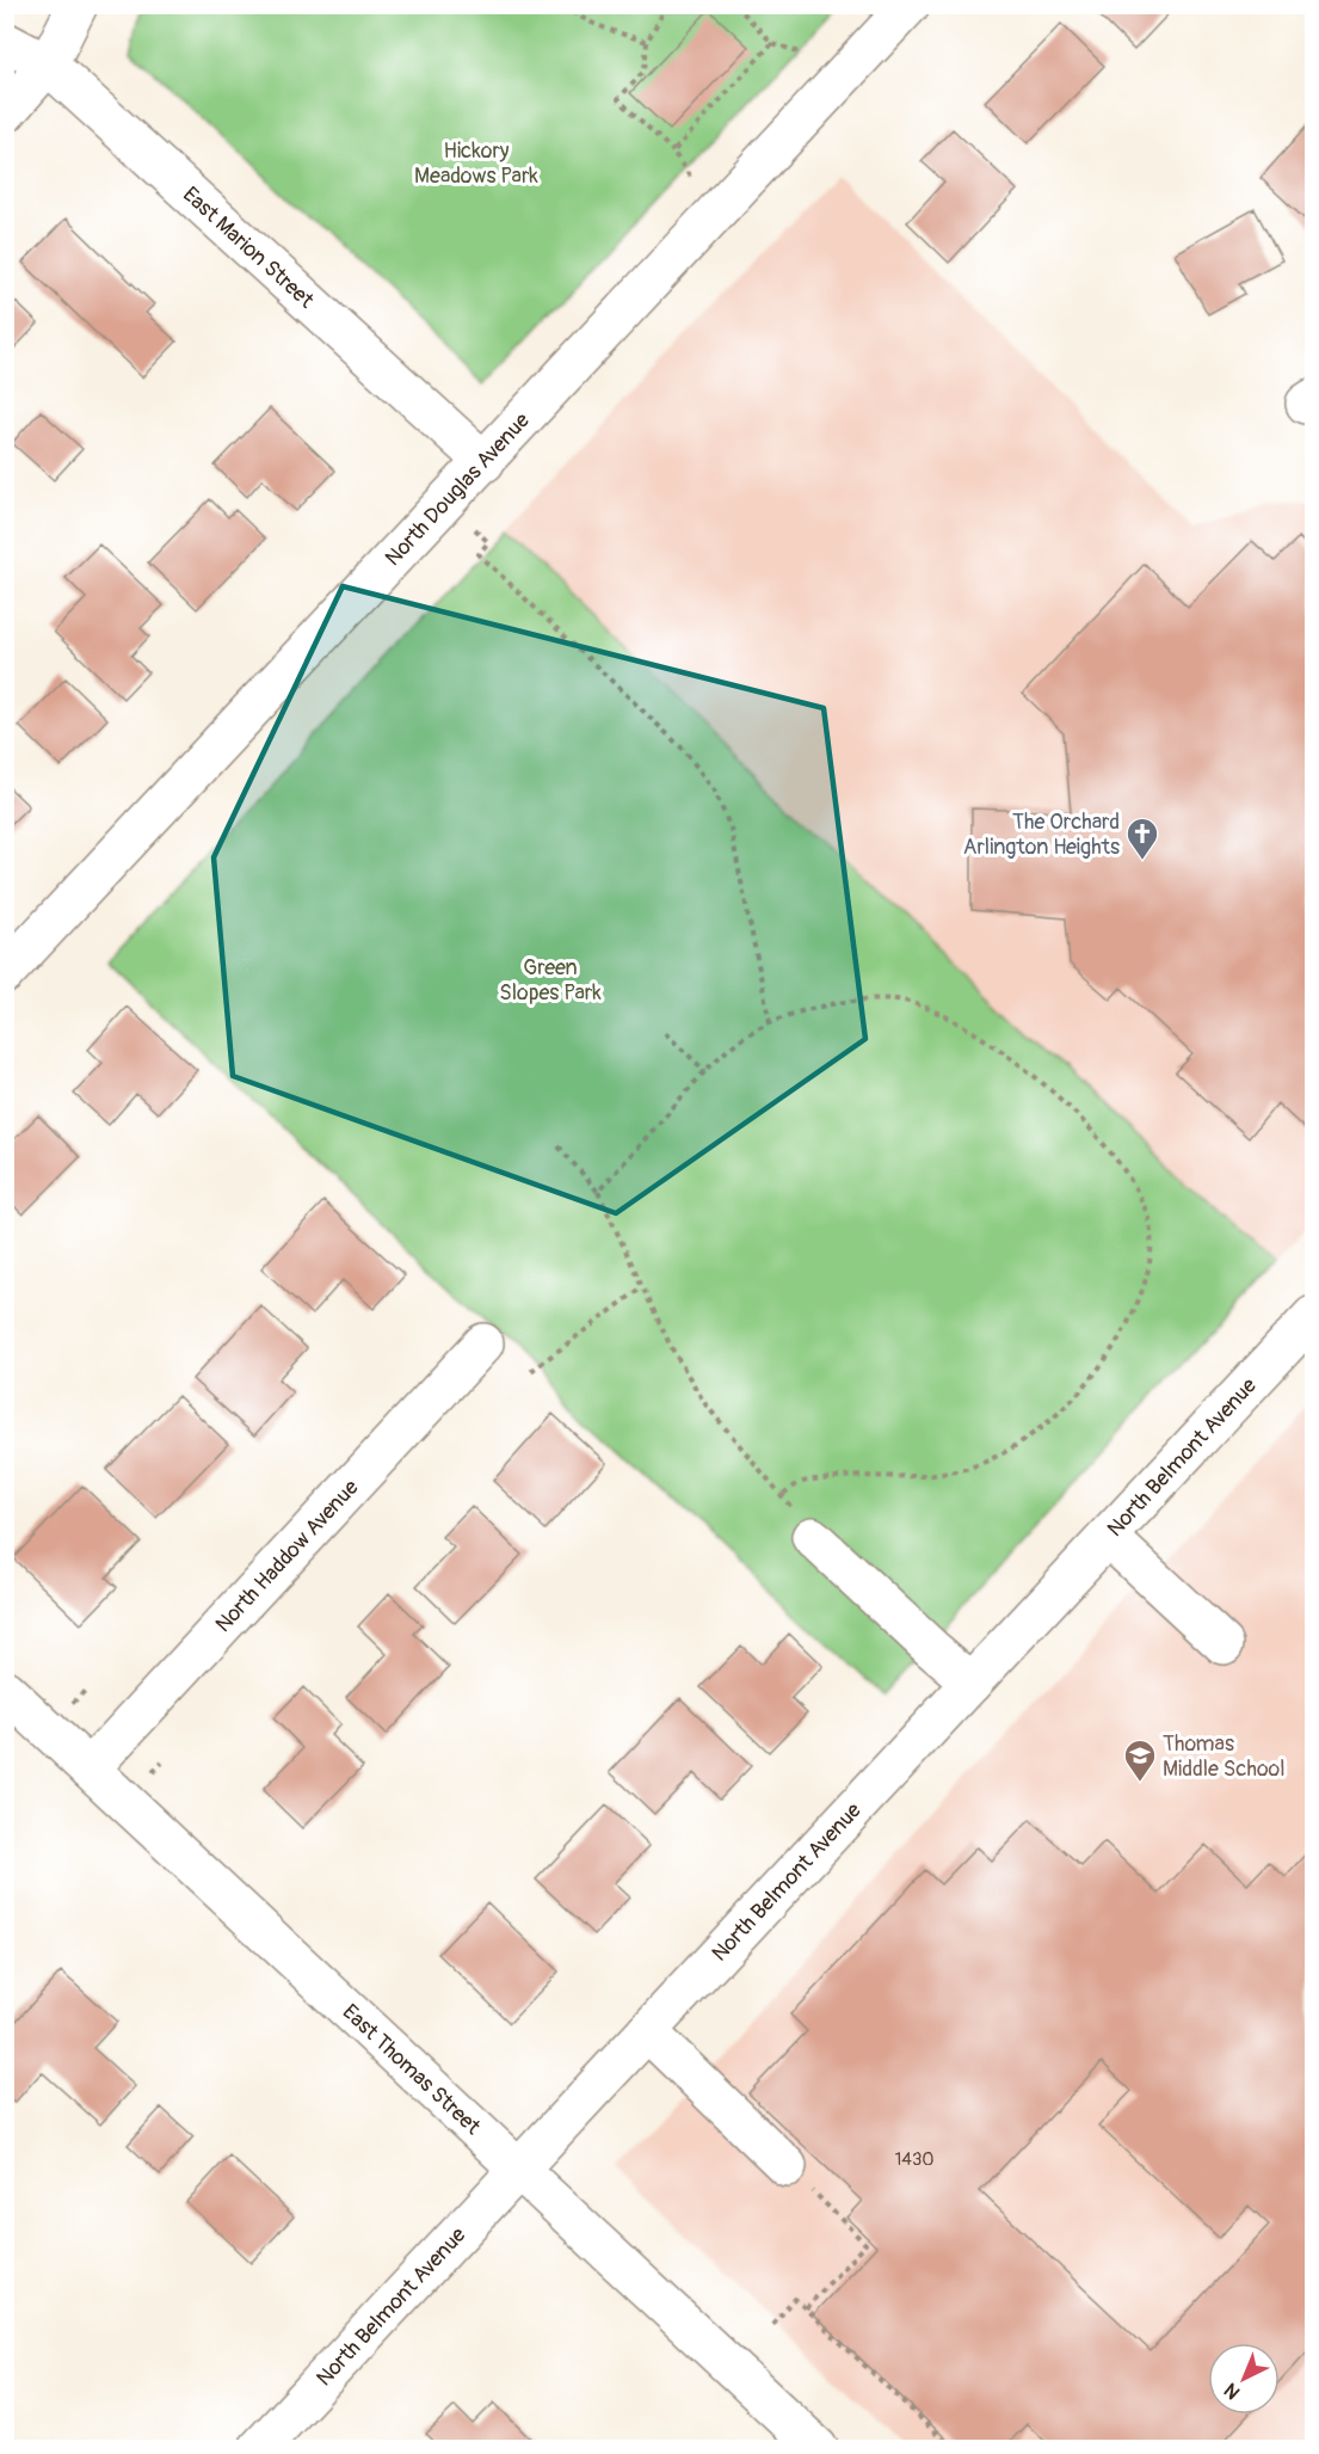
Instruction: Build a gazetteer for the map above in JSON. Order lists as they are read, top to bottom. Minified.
{"streets":{"street":["East Marion Street","North Douglas Avenue","North Belmont Avenue","North Haddow Avenue","East Thomas Street"]},"crossings":[["East Marion Street","North Douglas Avenue"],["North Belmont Avenue","East Thomas Street"],["North Haddow Avenue","East Thomas Street"]],"parks":["Hickory Meadows Park","Green Slopes Park"],"places":{"church":["The Orchard Arlington Heights"],"school or university":["Thomas Middle School"]},"house_numbers":["1430"],"north":"bottom left"}
